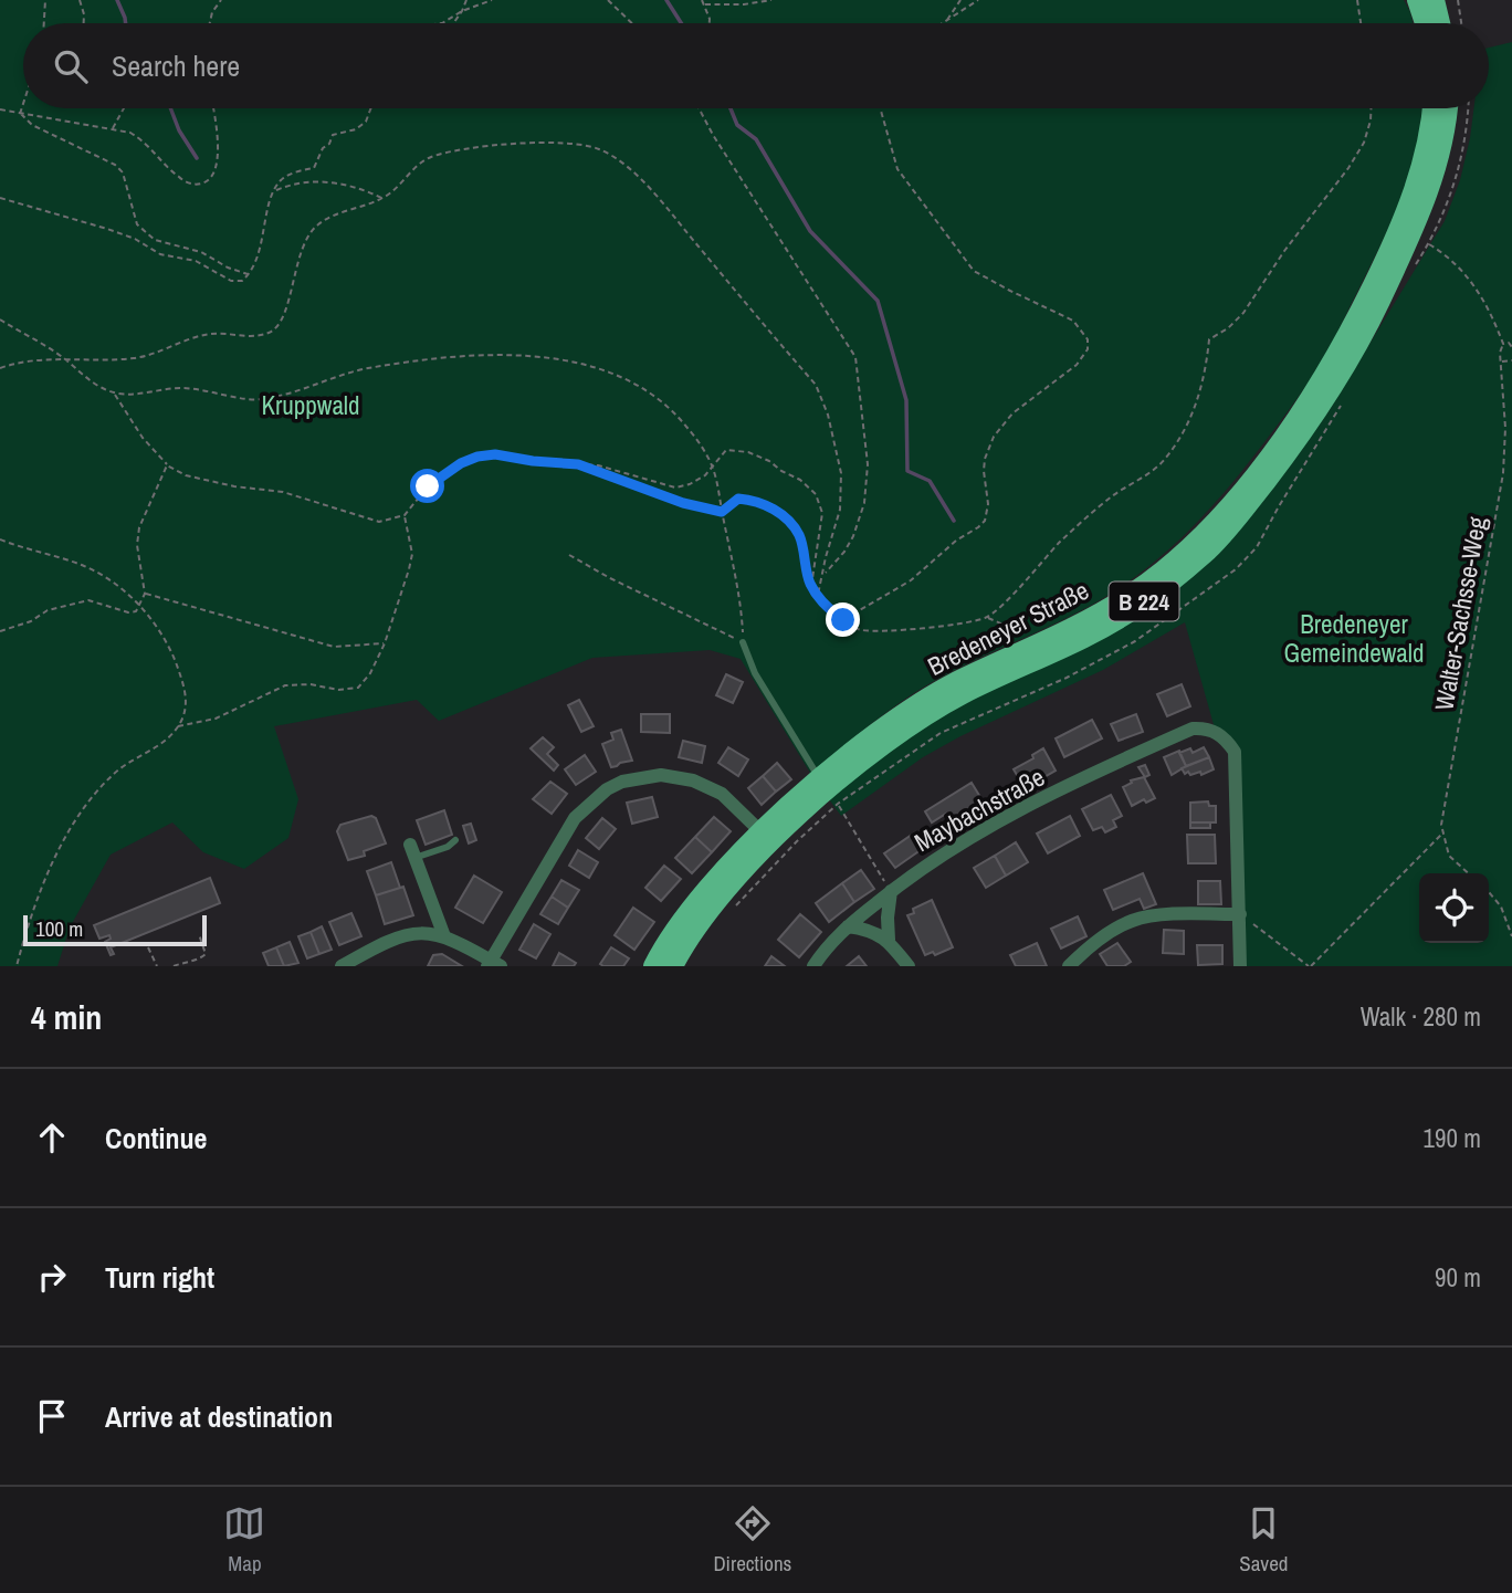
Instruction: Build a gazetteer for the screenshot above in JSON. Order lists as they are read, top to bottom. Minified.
{"streets":{"main road":["B 224","Bredeneyer Straße"],"street":["Maybachstraße"],"path":["Walter-Sachsse-Weg"]},"parks":["Kruppwald","Bredeneyer Gemeindewald"],"scale_bar":"100 m","page":{"search":"Search here","scale":"100 m","heading":["4 min","Walk · 280 m"],"list":[["Continue","190 m"],["Turn right","90 m"],"Arrive at destination"],"nav":["Map","Directions","Saved"]}}
